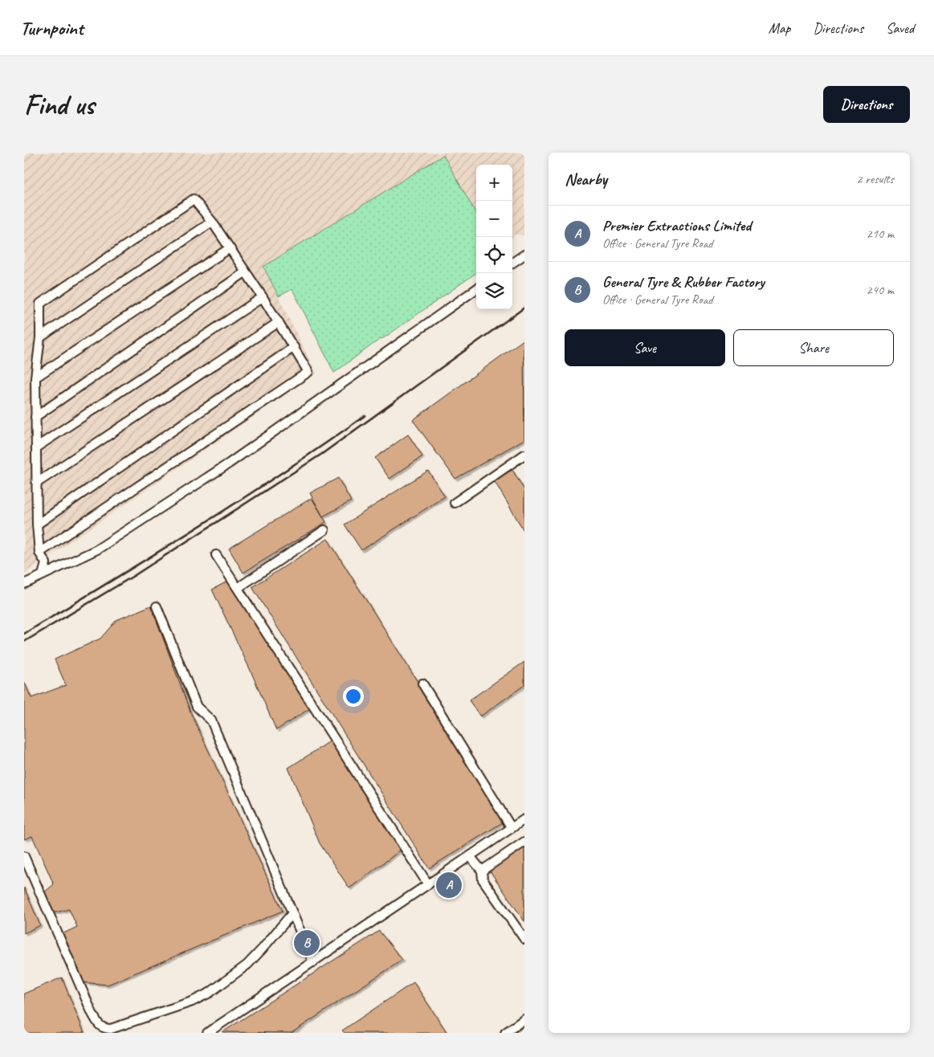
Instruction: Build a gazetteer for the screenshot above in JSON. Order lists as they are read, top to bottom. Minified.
{"page":{"header":"Turnpoint","nav":["Map","Directions","Saved"],"buttons":["Directions",["Save","Share"]],"title":"Find us","heading":["Nearby","2 results"],"map_buttons":["+","−"],"list":[{"mark":"A","name":"Premier Extractions Limited","note":"Office · General Tyre Road","value":"210 m"},{"mark":"B","name":"General Tyre & Rubber Factory","note":"Office · General Tyre Road","value":"240 m"}],"pins":["A","B"]}}
